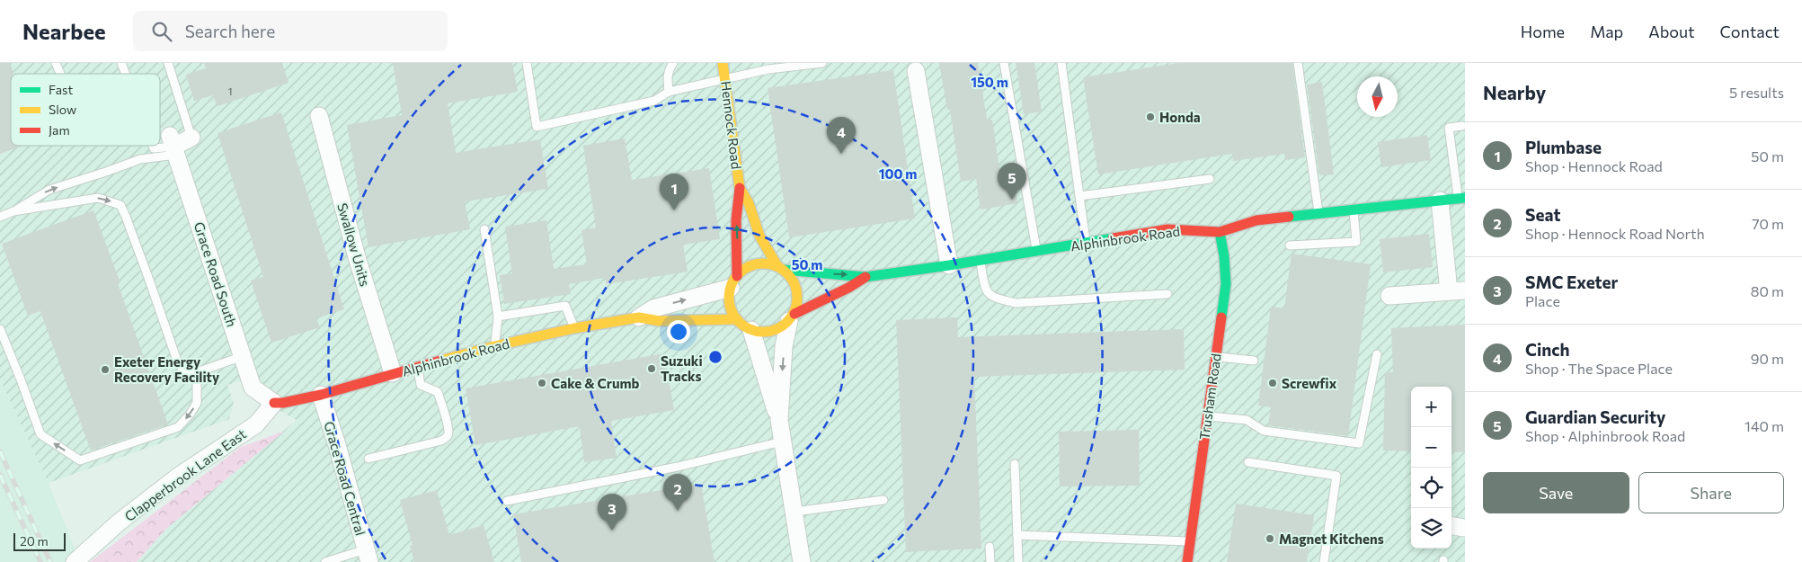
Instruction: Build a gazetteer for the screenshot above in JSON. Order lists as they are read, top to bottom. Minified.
{"streets":{"main road":["Hennock Road","Alphinbrook Road","Trusham Road"],"street":["Swallow Units","Grace Road South","Clapperbrook Lane East","Grace Road Central"]},"crossings":[["Hennock Road","Alphinbrook Road"],["Alphinbrook Road","Swallow Units"],["Alphinbrook Road","Grace Road South"],["Alphinbrook Road","Trusham Road"],["Alphinbrook Road","Clapperbrook Lane East"],["Alphinbrook Road","Grace Road Central"],["Grace Road South","Clapperbrook Lane East"]],"places":["Honda","Suzuki Tracks","Exeter Energy Recovery Facility","Cake & Crumb","Screwfix","Magnet Kitchens"],"house_numbers":["1"],"legend":["Fast","Slow","Jam"],"scale_bar":"20 m","north":"bottom","page":{"header":"Nearbee","search":"Search here","nav":["Home","Map","About","Contact"],"heading":["Nearby","5 results"],"pins":["4","5","1","2","3"],"list":[{"mark":"1","name":"Plumbase","note":"Shop · Hennock Road","value":"50 m"},{"mark":"2","name":"Seat","note":"Shop · Hennock Road North","value":"70 m"},{"mark":"3","name":"SMC Exeter","note":"Place","value":"80 m"},{"mark":"4","name":"Cinch","note":"Shop · The Space Place","value":"90 m"},{"mark":"5","name":"Guardian Security","note":"Shop · Alphinbrook Road","value":"140 m"}],"map_buttons":["+","−"],"buttons":["Save","Share"],"scale":"20 m"},"rings":["150 m","100 m","50 m"]}
